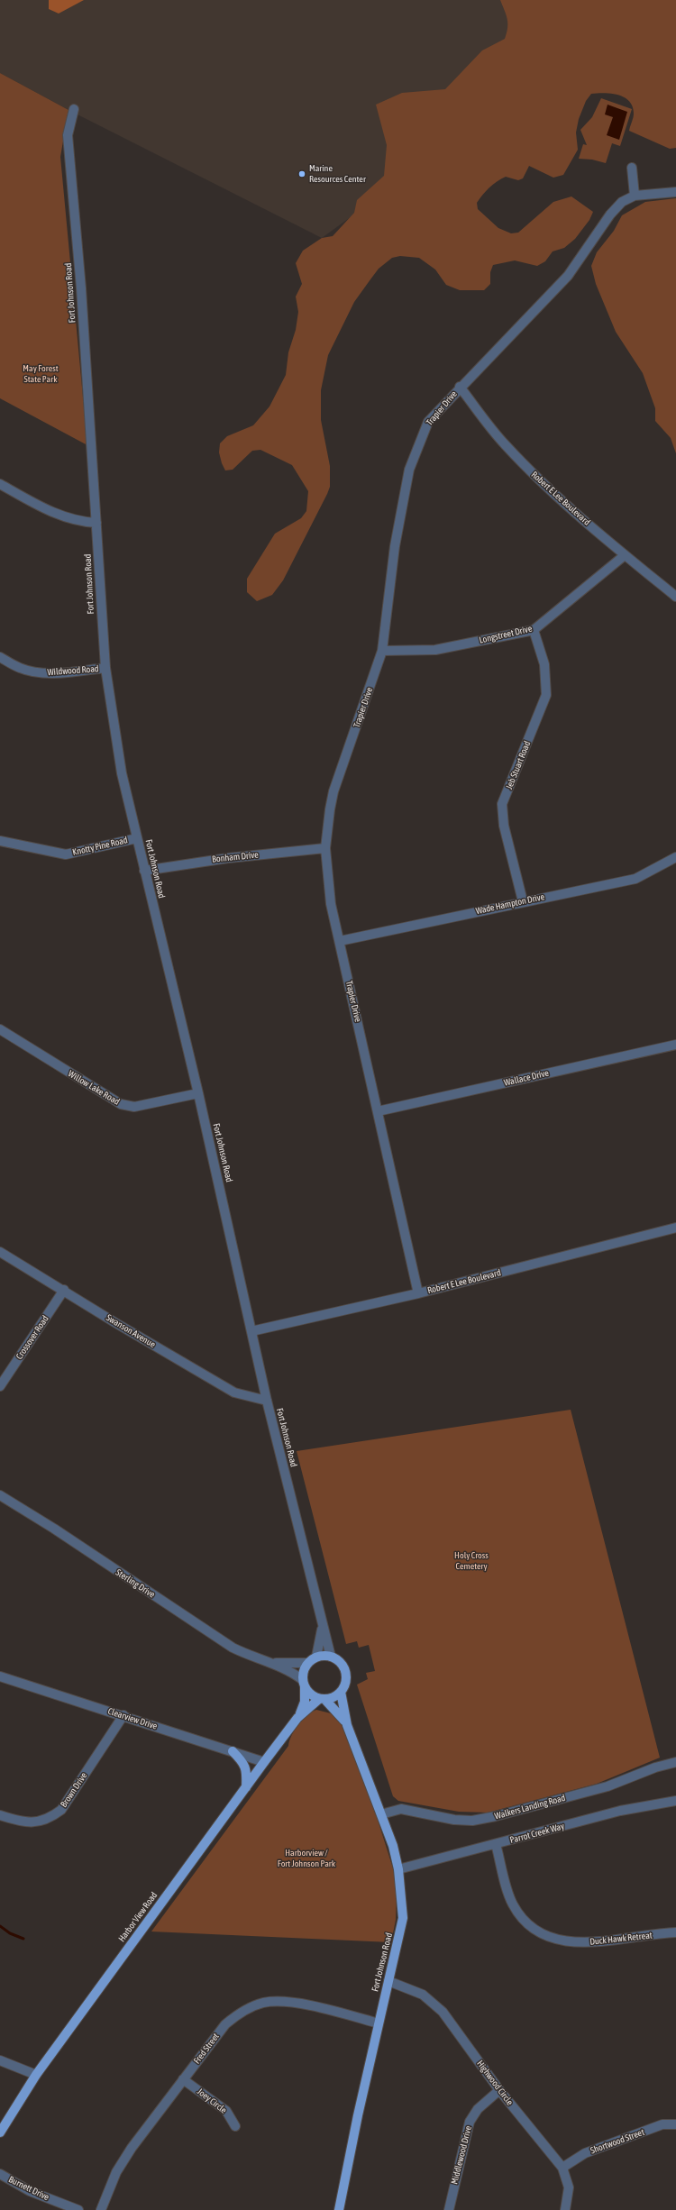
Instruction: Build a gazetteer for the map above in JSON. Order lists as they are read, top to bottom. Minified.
{"streets":{"main road":["Fort Johnson Road","Harbor View Road"],"street":["Trapier Drive","Robert E Lee Boulevard","Longstreet Drive","Wildwood Road","Jeb Stuart Road","Knotty Pine Road","Bonham Drive","Wade Hampton Drive","Wallace Drive","Willow Lake Road","Swanson Avenue","Crossover Road","Sterling Drive","Clearview Drive","Brown Drive","Walkers Landing Road","Parrot Creek Way","Duck Hawk Retreat","Fred Street","Highwood Circle","Joey Circle","Shortwood Street","Middlewood Drive","Burnett Drive"]},"crossings":[["Fort Johnson Road","Robert E Lee Boulevard"],["Fort Johnson Road","Wildwood Road"],["Fort Johnson Road","Knotty Pine Road"],["Fort Johnson Road","Bonham Drive"],["Fort Johnson Road","Willow Lake Road"],["Fort Johnson Road","Swanson Avenue"],["Fort Johnson Road","Sterling Drive"],["Fort Johnson Road","Walkers Landing Road"],["Fort Johnson Road","Parrot Creek Way"],["Fort Johnson Road","Harbor View Road"],["Fort Johnson Road","Fred Street"],["Fort Johnson Road","Highwood Circle"],["Trapier Drive","Robert E Lee Boulevard"],["Trapier Drive","Longstreet Drive"],["Trapier Drive","Bonham Drive"],["Trapier Drive","Wade Hampton Drive"],["Trapier Drive","Wallace Drive"],["Robert E Lee Boulevard","Longstreet Drive"],["Longstreet Drive","Jeb Stuart Road"],["Jeb Stuart Road","Wade Hampton Drive"],["Swanson Avenue","Crossover Road"],["Sterling Drive","Harbor View Road"],["Clearview Drive","Brown Drive"],["Clearview Drive","Harbor View Road"],["Parrot Creek Way","Duck Hawk Retreat"],["Fred Street","Joey Circle"],["Highwood Circle","Shortwood Street"],["Highwood Circle","Middlewood Drive"]],"parks":["May Forest State Park","Holy Cross Cemetery","Harborview / Fort Johnson Park"],"places":["Marine Resources Center"]}
